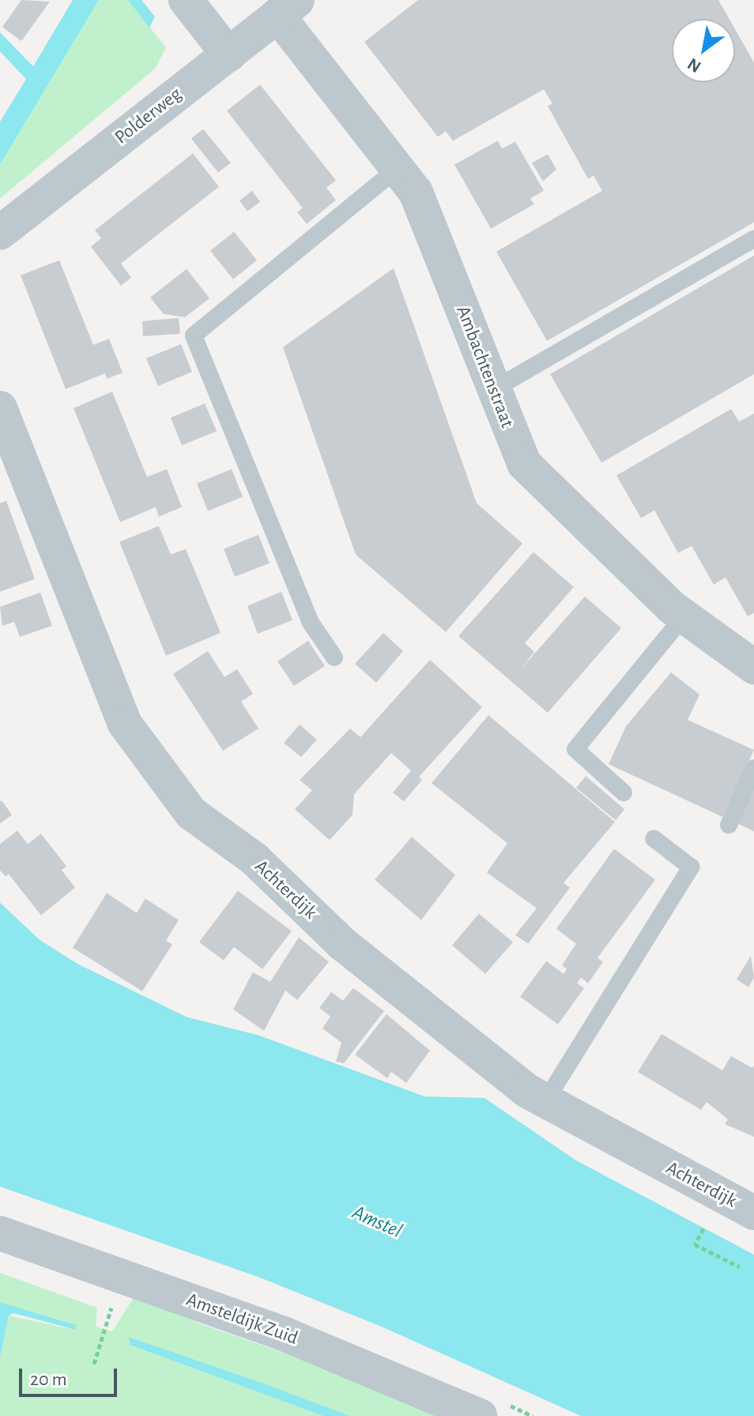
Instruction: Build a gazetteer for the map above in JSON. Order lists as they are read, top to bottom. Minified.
{"streets":{"street":["Polderweg","Ambachtenstraat","Achterdijk","Amsteldijk Zuid"]},"crossings":[["Polderweg","Ambachtenstraat"]],"water":["Amstel"],"scale_bar":"20 m","north":"bottom left"}
